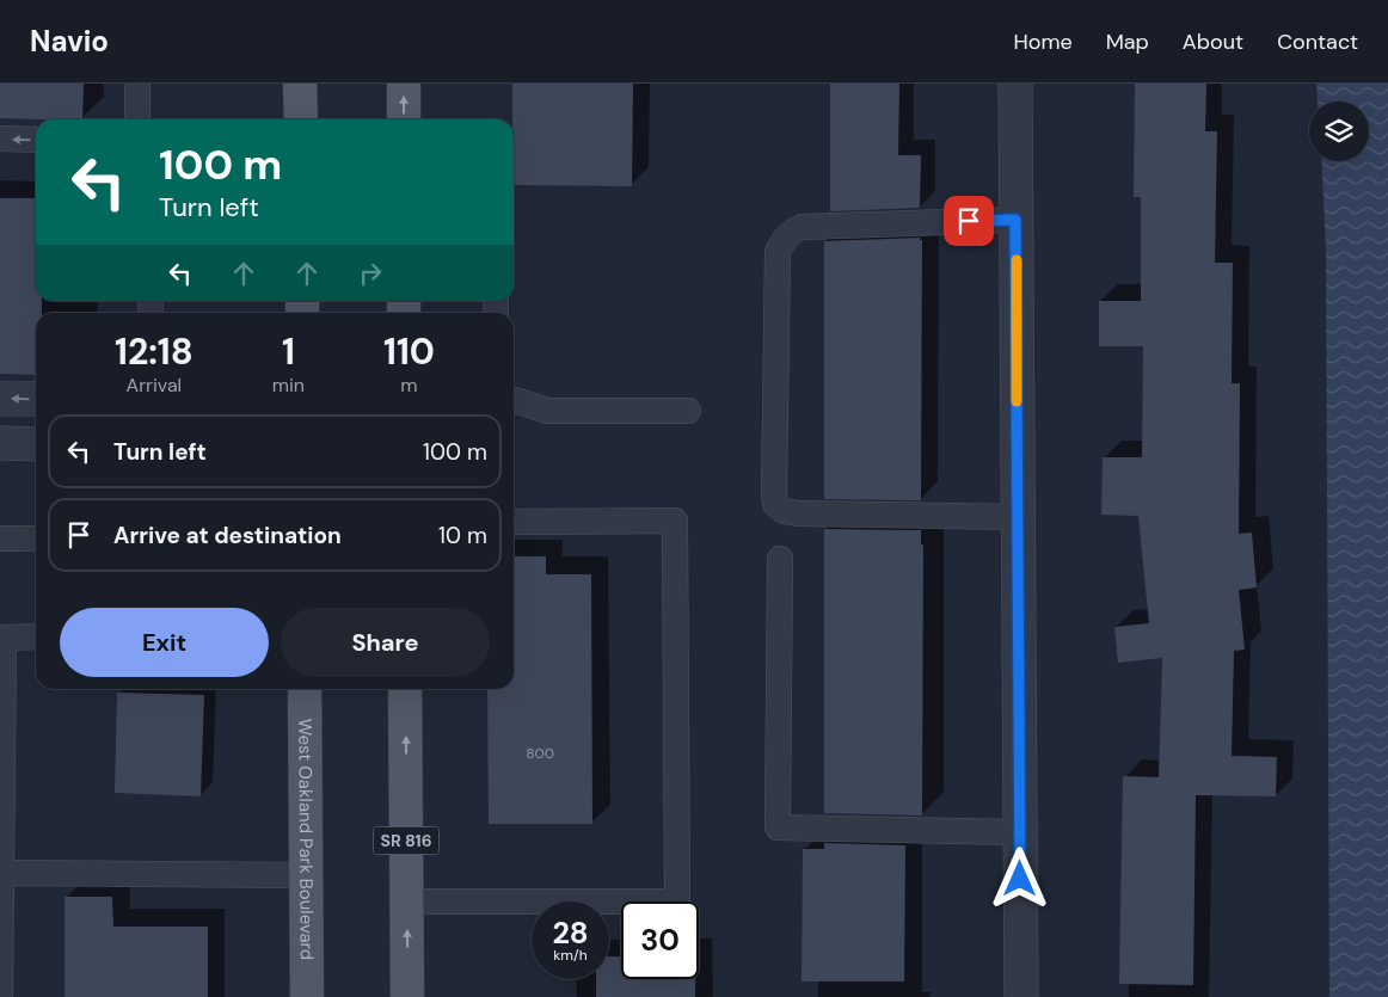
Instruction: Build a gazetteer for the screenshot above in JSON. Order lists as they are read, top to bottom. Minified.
{"streets":{"main road":["West Oakland Park Boulevard","SR 816"]},"house_numbers":["800"],"page":{"header":"Navio","nav":["Home","Map","About","Contact"],"turn":["100 m","Turn left"],"eta":["12:18","Arrival","1","min","110","m"],"list":[{"name":"Turn left","value":"100 m"},{"name":"Arrive at destination","value":"10 m"}],"buttons":["Exit","Share"],"speed":"28 km/h","limit":"30"}}
